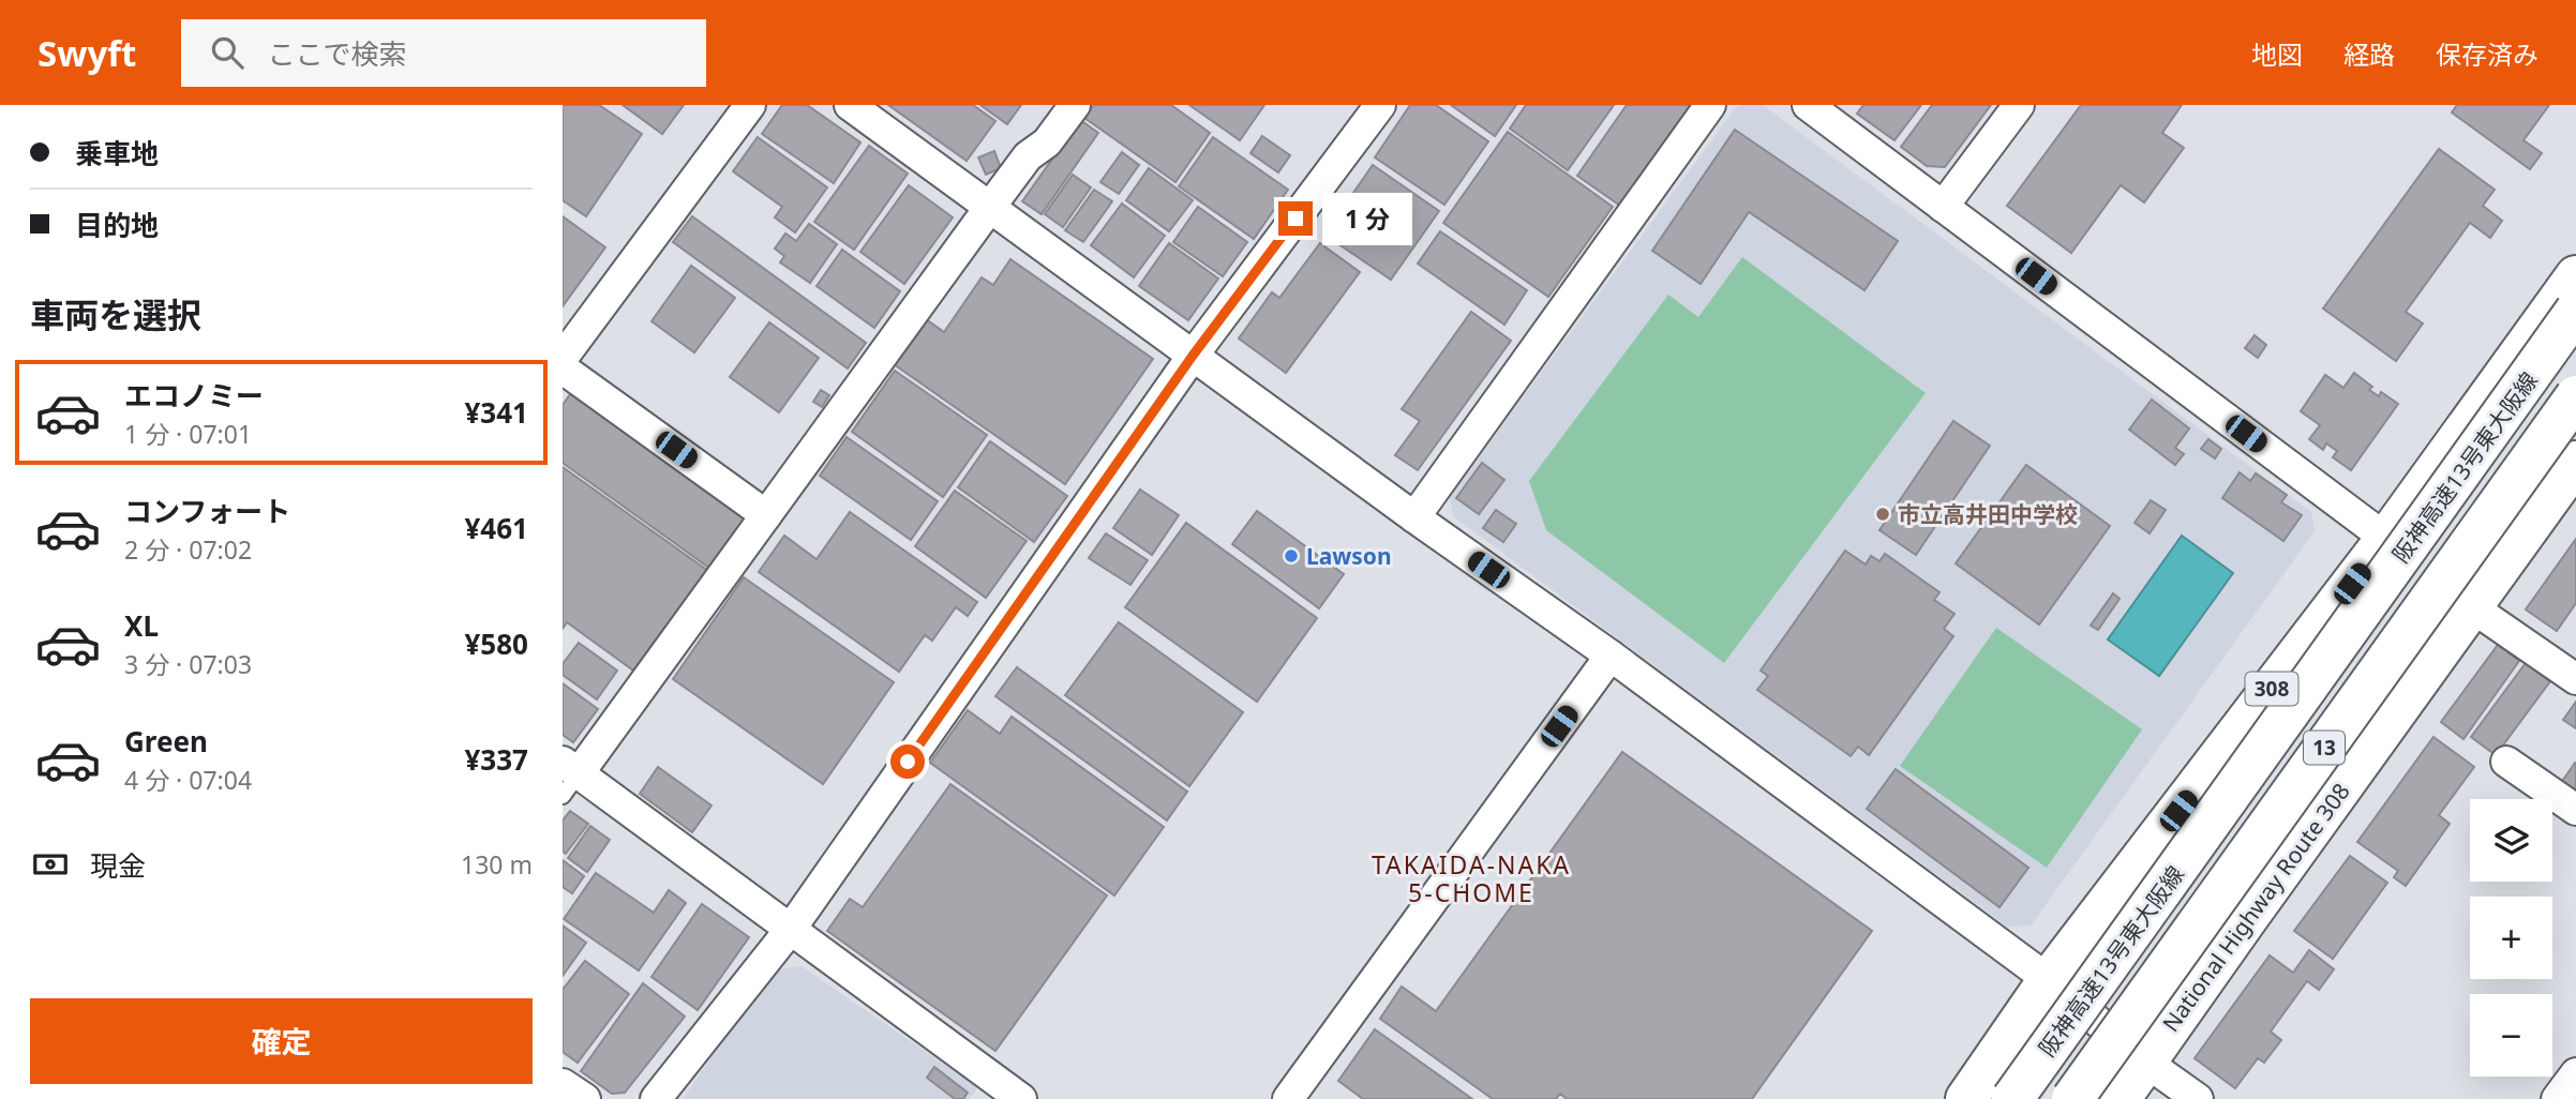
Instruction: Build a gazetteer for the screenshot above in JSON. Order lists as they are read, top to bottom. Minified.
{"streets":{"highway":["阪神高速13号東大阪線","308","13","National Highway Route 308"]},"districts":["TAKAIDA-NAKA 5-CHOME"],"places":["市立高井田中学校","Lawson"],"page":{"header":"Swyft","search":"ここで検索","nav":["地図","経路","保存済み"],"banner":["乗車地","目的地"],"bubble":"1 分","heading":"車両を選択","list":[{"name":"エコノミー","note":"1 分 · 07:01","value":"¥341"},{"name":"コンフォート","note":"2 分 · 07:02","value":"¥461"},{"name":"XL","note":"3 分 · 07:03","value":"¥580"},{"name":"Green","note":"4 分 · 07:04","value":"¥337"}],"map_buttons":["+","−"],"pay":["現金","130 m"],"buttons":"確定"}}
